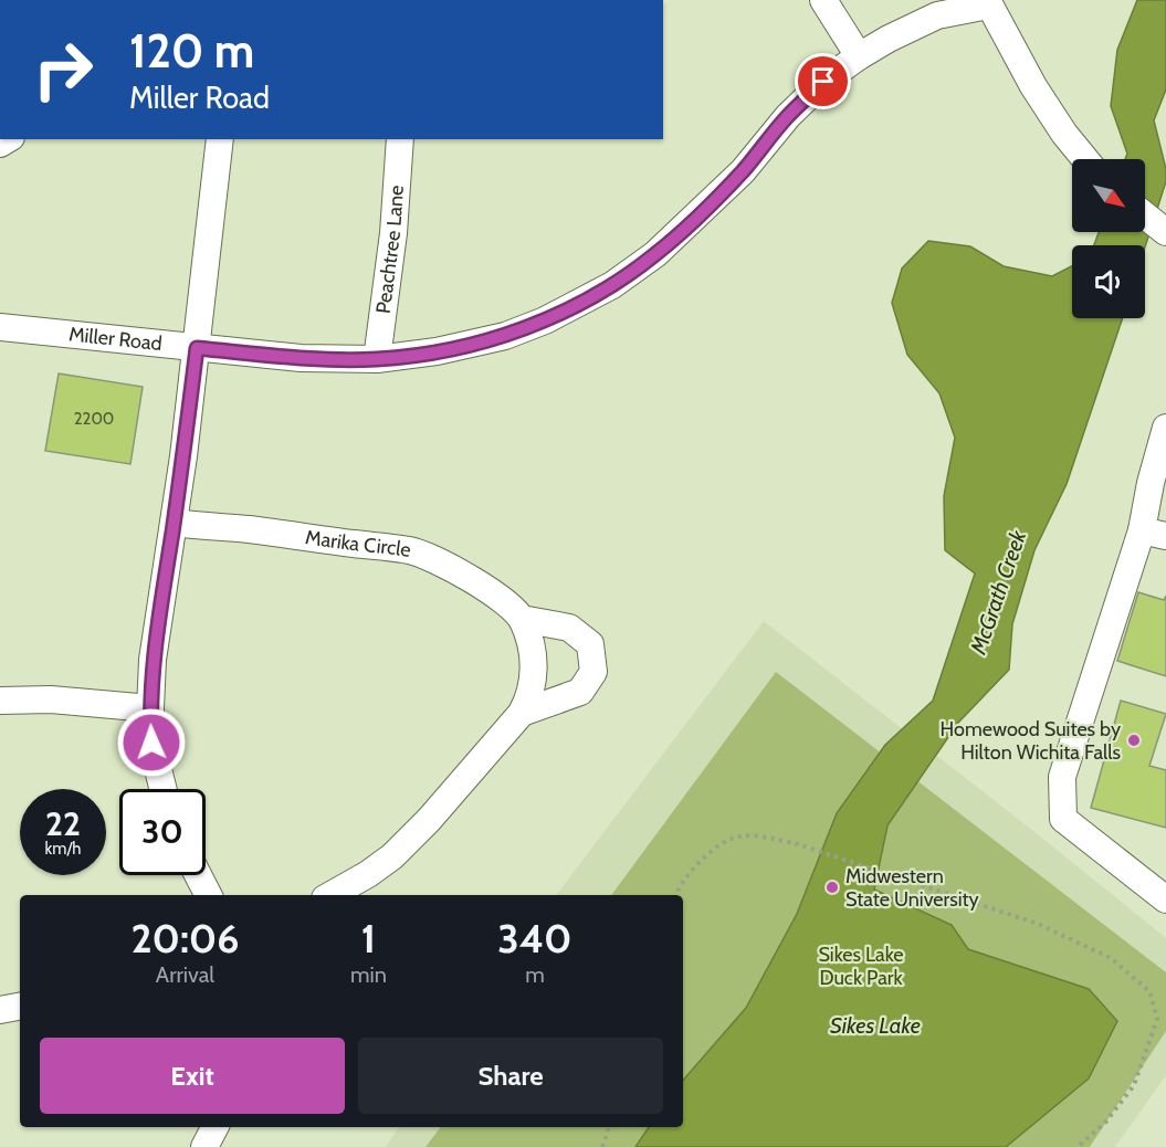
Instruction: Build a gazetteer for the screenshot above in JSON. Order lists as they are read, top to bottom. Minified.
{"streets":{"street":["Peachtree Lane","Miller Road","Marika Circle"]},"crossings":[["Peachtree Lane","Miller Road"]],"water":["McGrath Creek","Sikes Lake"],"parks":["Sikes Lake Duck Park"],"places":["Homewood Suites by Hilton Wichita Falls","Midwestern State University"],"house_numbers":["2200"],"north":"bottom right","page":{"turn":["120 m","Miller Road"],"speed":"22 km/h","limit":"30","eta":["20:06","Arrival","1","min","340","m"],"buttons":["Exit","Share"]}}
